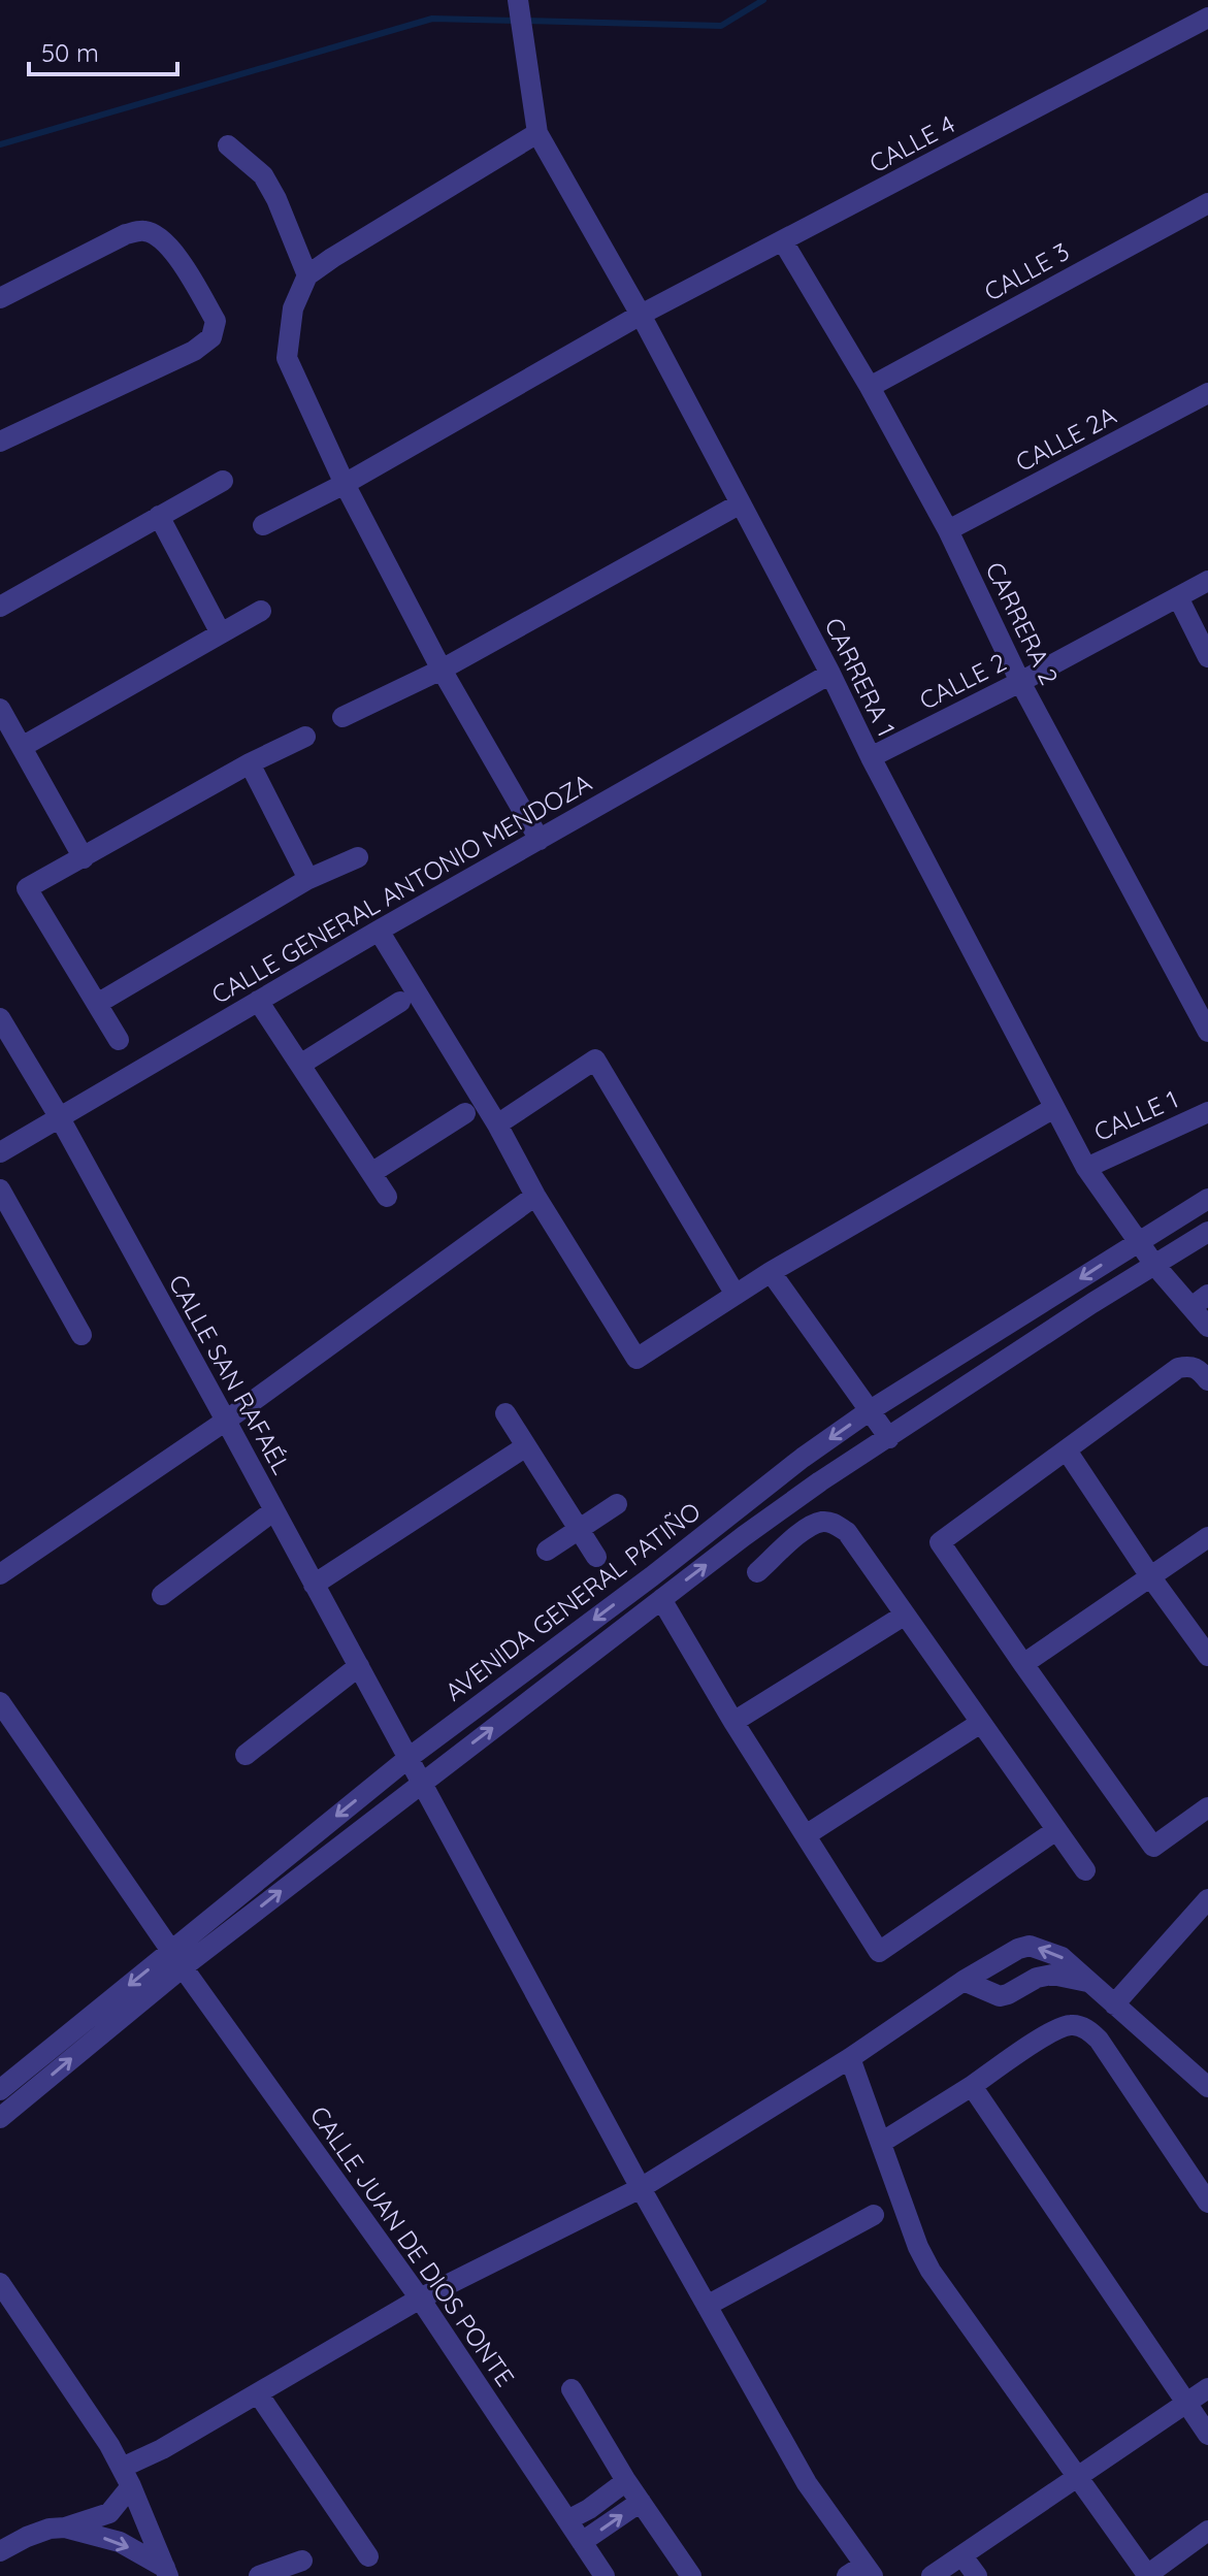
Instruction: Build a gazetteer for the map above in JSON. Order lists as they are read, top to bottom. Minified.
{"streets":{"street":["CALLE 4","CALLE 3","CALLE 2A","CARRERA 2","CARRERA 1","CALLE 2","CALLE GENERAL ANTONIO MENDOZA","CALLE 1","CALLE SAN RAFAÉL","AVENIDA GENERAL PATIÑO","CALLE JUAN DE DIOS PONTE"]},"crossings":[["CALLE 4","CARRERA 2"],["CALLE 4","CARRERA 1"],["CALLE 3","CARRERA 2"],["CALLE 2A","CARRERA 2"],["CARRERA 2","CALLE 2"],["CARRERA 1","CALLE 2"],["CARRERA 1","CALLE GENERAL ANTONIO MENDOZA"],["CARRERA 1","CALLE 1"],["CARRERA 1","AVENIDA GENERAL PATIÑO"],["CALLE GENERAL ANTONIO MENDOZA","CALLE SAN RAFAÉL"],["CALLE SAN RAFAÉL","AVENIDA GENERAL PATIÑO"],["AVENIDA GENERAL PATIÑO","CALLE JUAN DE DIOS PONTE"]],"scale_bar":"50 m"}
